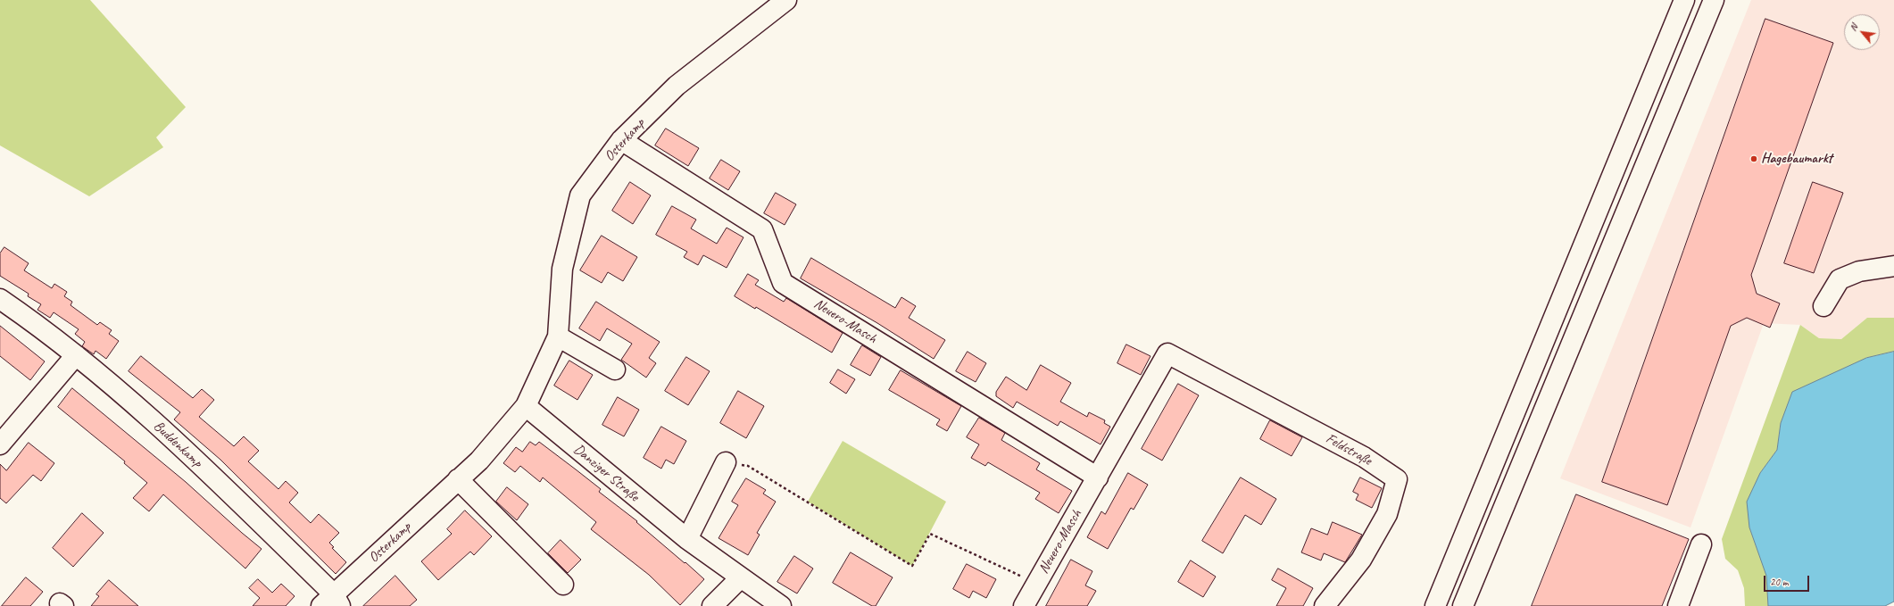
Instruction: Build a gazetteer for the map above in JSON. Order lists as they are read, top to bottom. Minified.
{"streets":{"main road":["Osterkamp","Neuero-Masch","Buddenkamp","Feldstraße","Danziger Straße"]},"crossings":[["Osterkamp","Neuero-Masch"],["Osterkamp","Buddenkamp"],["Osterkamp","Danziger Straße"],["Neuero-Masch","Feldstraße"]],"places":["Hagebaumarkt"],"scale_bar":"20 m","north":"top left"}
